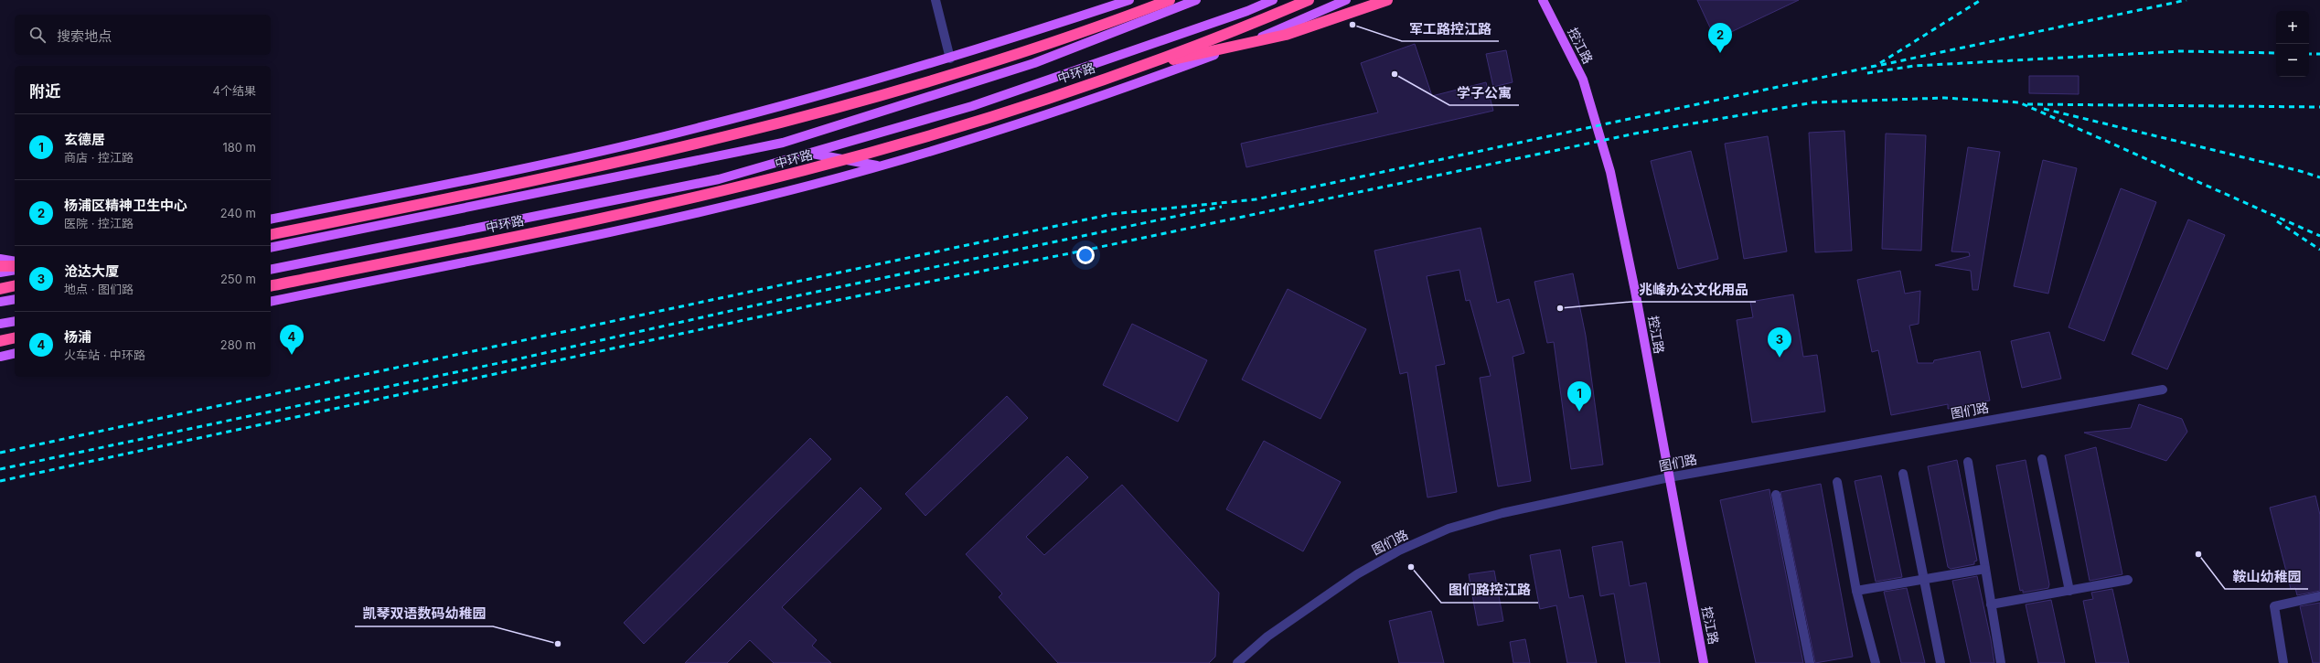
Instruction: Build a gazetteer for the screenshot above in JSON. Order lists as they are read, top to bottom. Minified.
{"streets":{"highway":["中环路"],"main road":["控江路"],"street":["图们路"]},"crossings":[["控江路","图们路"]],"places":["军工路控江路","学子公寓","兆峰办公文化用品","鞍山幼稚园","图们路控江路","凯琴双语数码幼稚园"],"page":{"map_buttons":["+","−"],"search":"搜索地点","pins":["2","4","3","1"],"heading":["附近","4个结果"],"list":[{"mark":"1","name":"玄德居","note":"商店 · 控江路","value":"180 m"},{"mark":"2","name":"杨浦区精神卫生中心","note":"医院 · 控江路","value":"240 m"},{"mark":"3","name":"沧达大厦","note":"地点 · 图们路","value":"250 m"},{"mark":"4","name":"杨浦","note":"火车站 · 中环路","value":"280 m"}]}}
